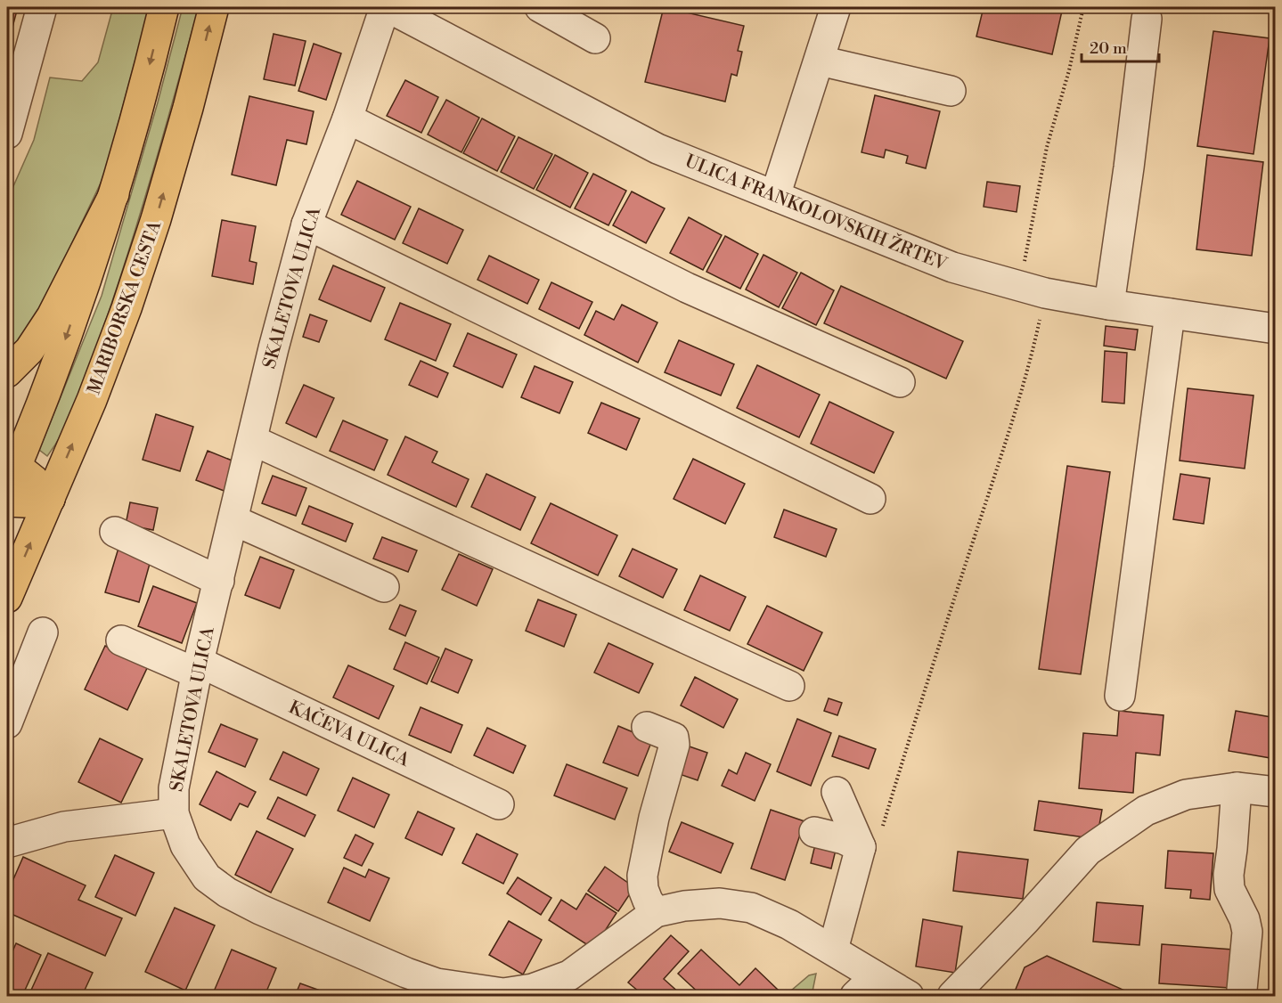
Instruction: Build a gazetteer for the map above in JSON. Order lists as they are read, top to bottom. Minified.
{"streets":{"main road":["MARIBORSKA CESTA"],"street":["ULICA FRANKOLOVSKIH ŽRTEV","SKALETOVA ULICA","KAČEVA ULICA"]},"crossings":[["ULICA FRANKOLOVSKIH ŽRTEV","SKALETOVA ULICA"],["SKALETOVA ULICA","KAČEVA ULICA"]],"scale_bar":"20 m"}
